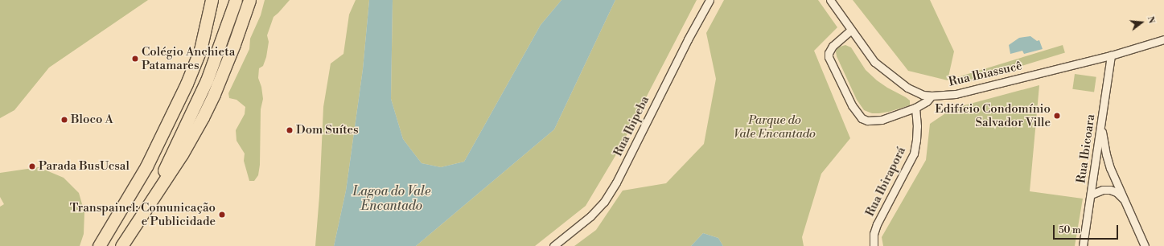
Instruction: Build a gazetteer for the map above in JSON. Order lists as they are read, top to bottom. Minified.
{"streets":{"street":["Rua Ibiassucê","Rua Ibipeba","Rua Ibicoara","Rua Ibiraporá"]},"crossings":[["Rua Ibiassucê","Rua Ibicoara"]],"water":["Lagoa do Vale Encantado"],"parks":["Parque do Vale Encantado"],"places":["Colégio Anchieta Patamares","Edifício Condomínio Salvador Ville","Bloco A","Dom Suítes","Parada BusUcsal","Transpainel: Comunicação e Publicidade"],"scale_bar":"50 m","north":"right"}
